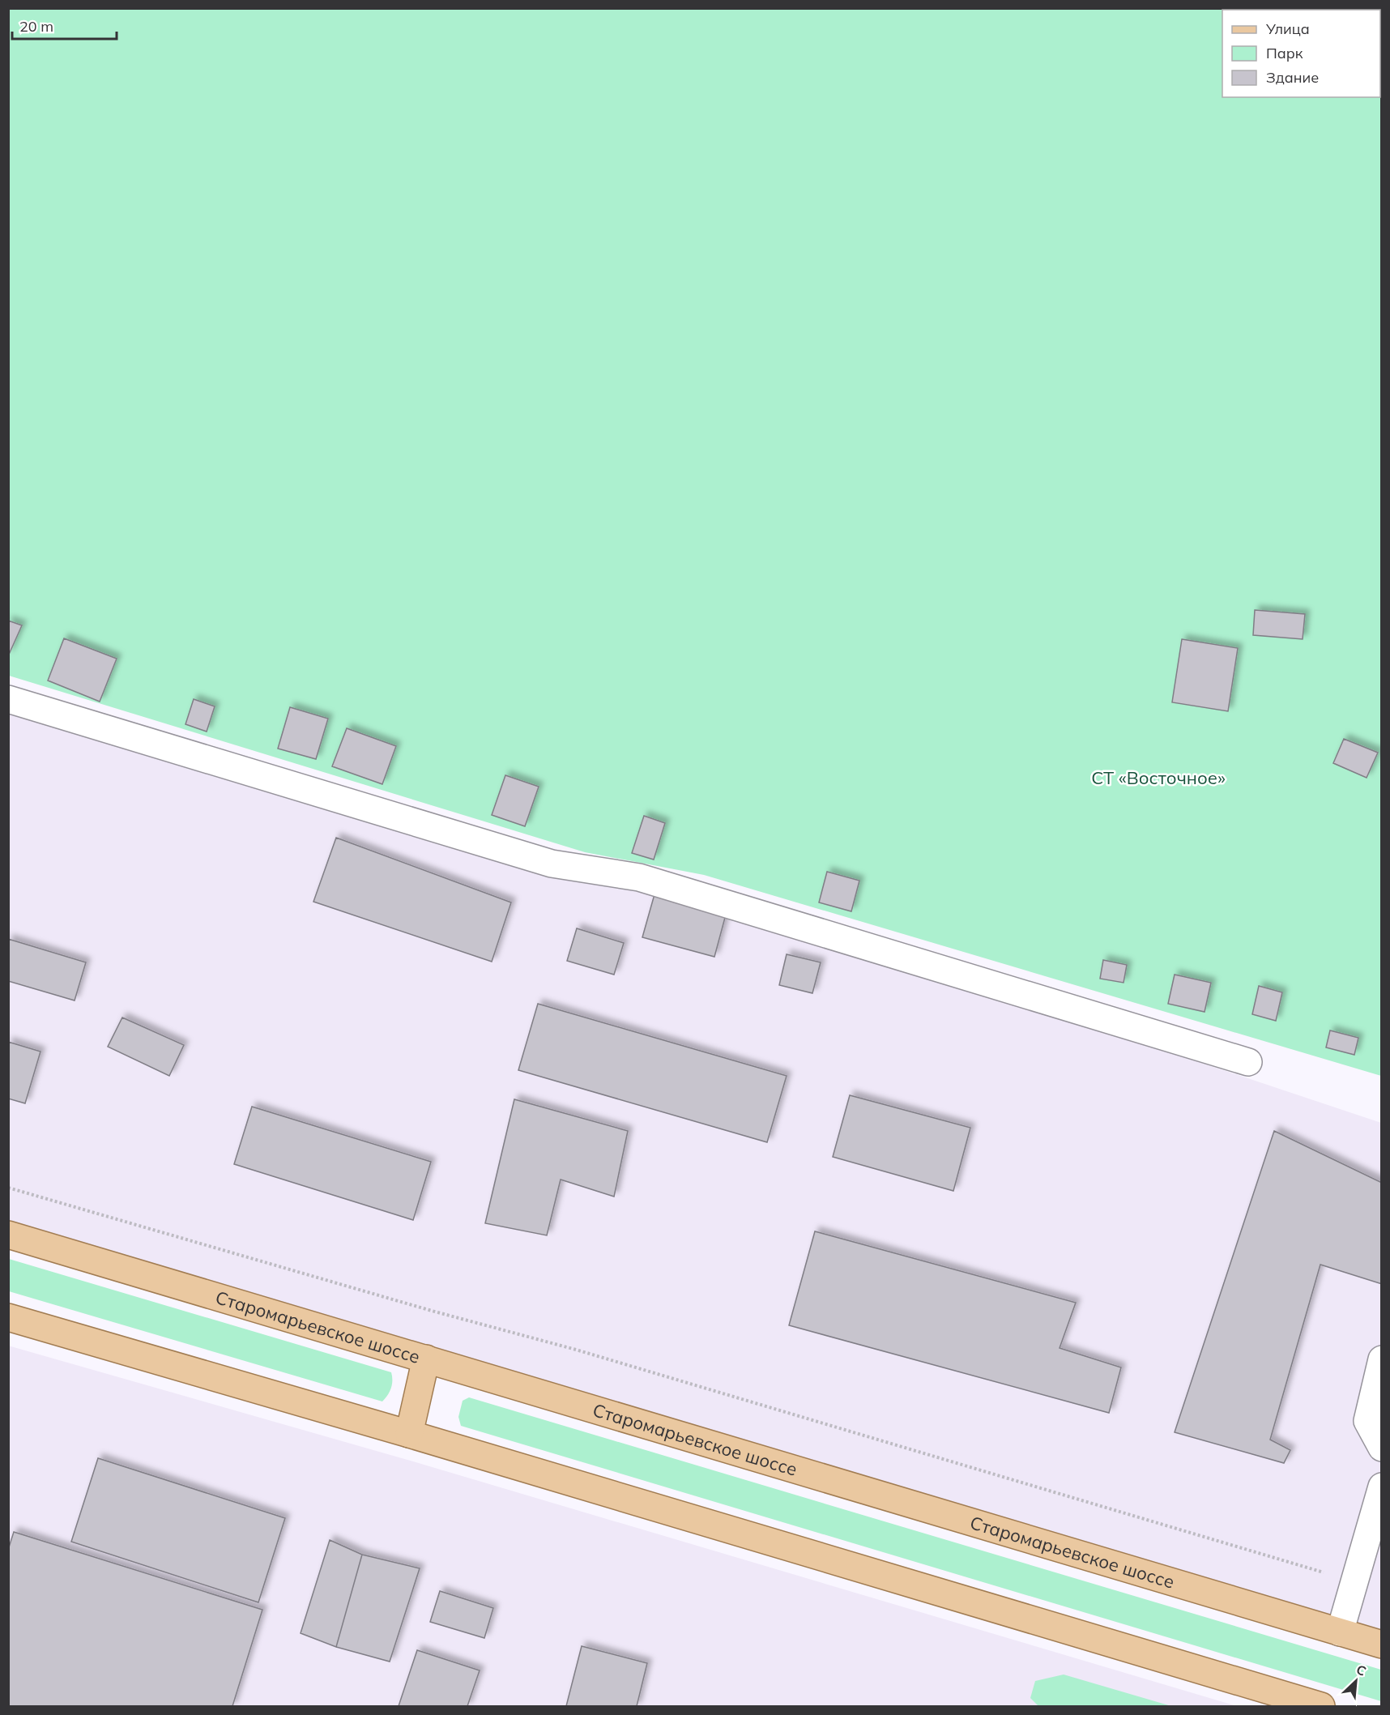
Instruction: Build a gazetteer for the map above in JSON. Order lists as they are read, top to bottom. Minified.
{"streets":{"main road":["Старомарьевское шоссе"]},"parks":["СТ «Восточное»"],"legend":["Улица","Парк","Здание"],"scale_bar":"20 m","north":"top right"}
